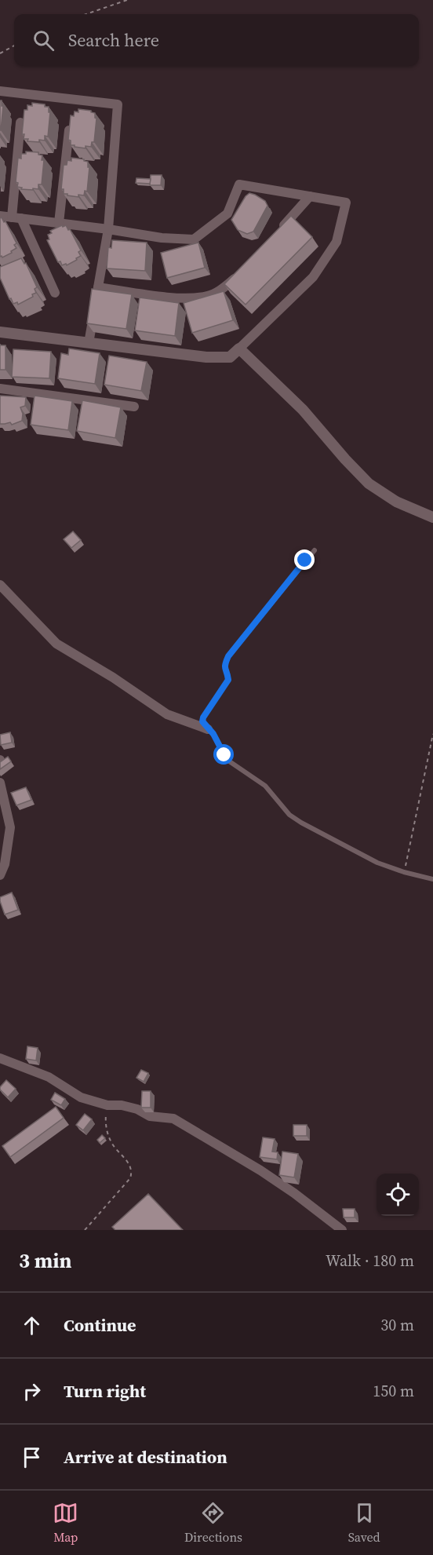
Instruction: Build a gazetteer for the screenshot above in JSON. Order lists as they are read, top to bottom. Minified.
{"page":{"search":"Search here","heading":["3 min","Walk · 180 m"],"list":[["Continue","30 m"],["Turn right","150 m"],"Arrive at destination"],"nav":["Map","Directions","Saved"]}}
